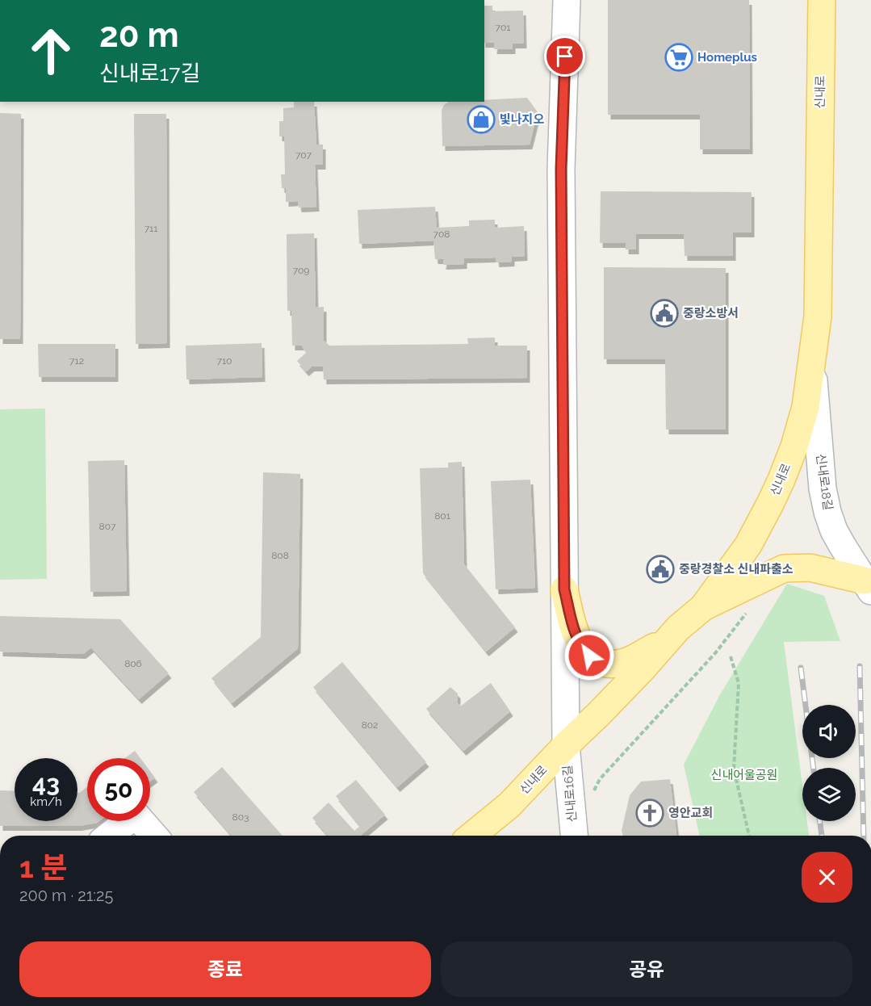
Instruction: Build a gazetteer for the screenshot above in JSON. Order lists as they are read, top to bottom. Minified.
{"streets":{"main road":["신내로"],"street":["신내로18길","신내로16길"]},"crossings":[["신내로","신내로18길"],["신내로","신내로16길"]],"parks":["신내어울공원"],"places":{"supermarket":["Homeplus"],"shop":["빛나지오"],"public building":["중랑소방서","중랑경찰소 신내파출소"],"church":["영안교회"]},"house_numbers":["701","707","711","708","709","712","710","801","807","808","806","802","803"],"page":{"turn":["20 m","신내로17길"],"speed":"43 km/h","limit":"50","heading":["1 분","200 m · 21:25"],"buttons":["종료","공유"]}}
